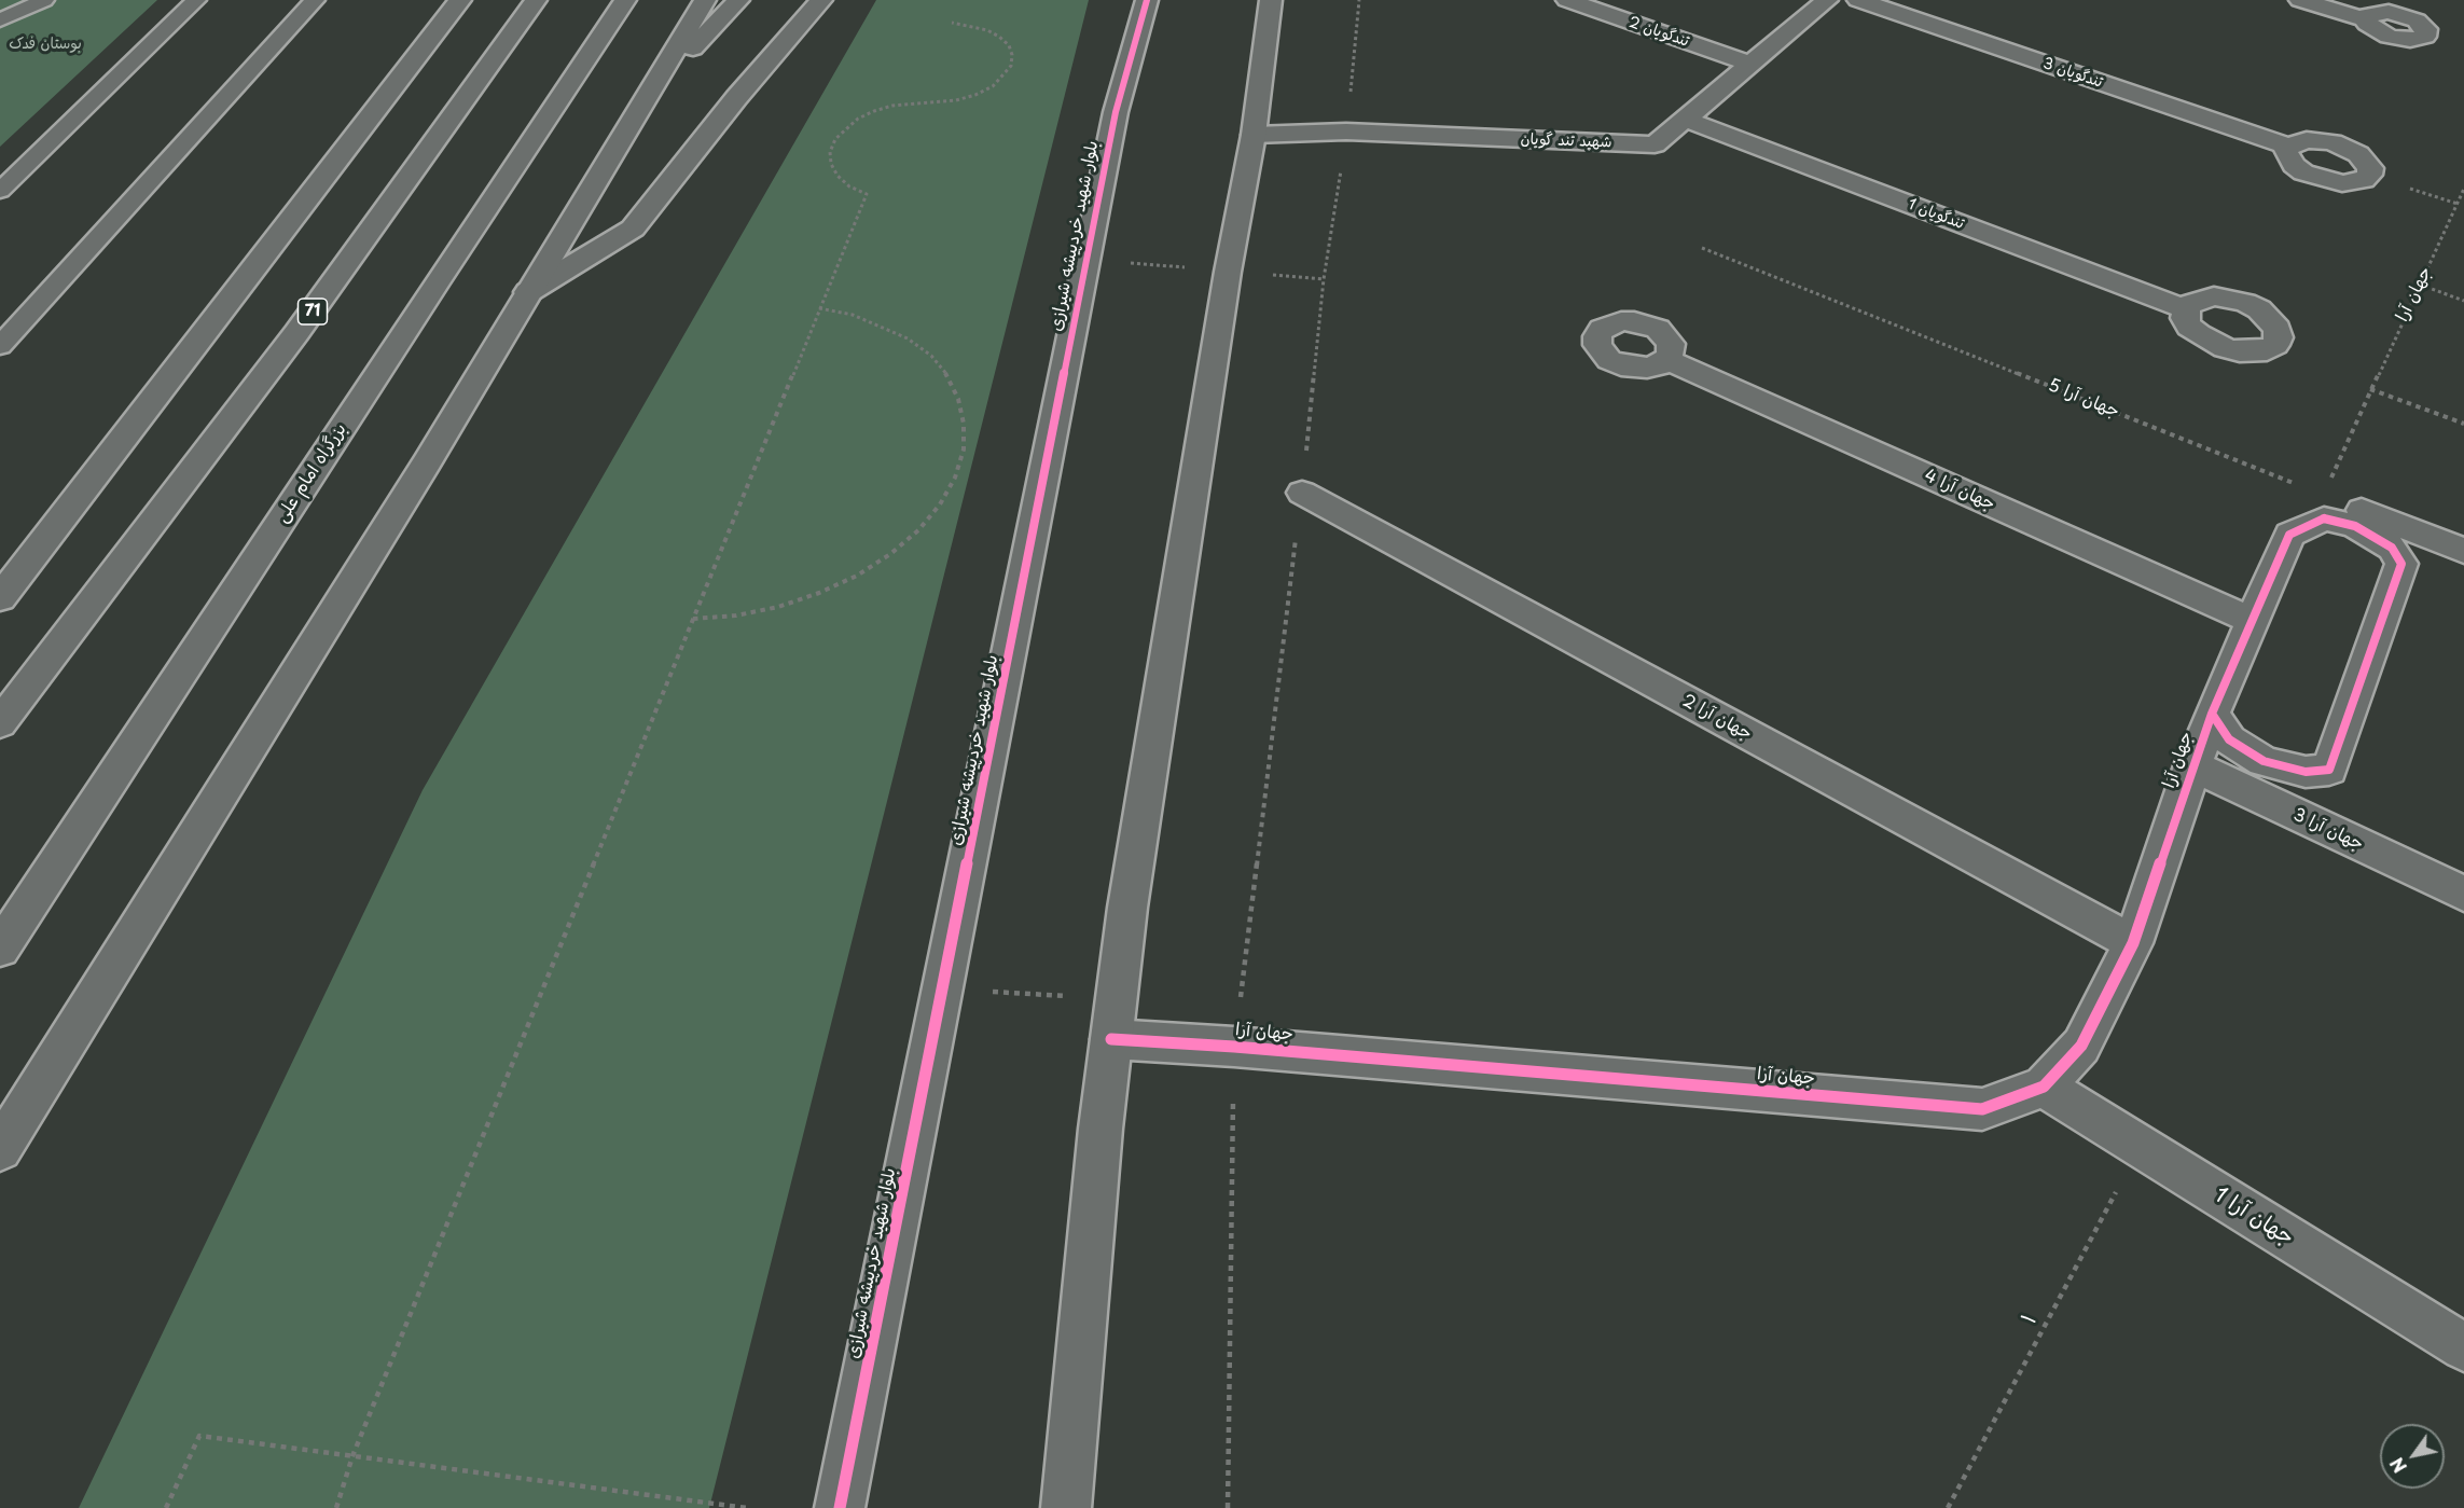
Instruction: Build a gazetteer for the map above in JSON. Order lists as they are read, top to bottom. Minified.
{"streets":{"main road":["تندگویان 2","تندگویان 3","شهید تند گویان","تندگویان 1","بلوار شهید خردپیشه شیرازی","جهان آرا","71","بزرگراه امام علی","جهان آرا 4","جهان آرا 2","جهان آرا 3","جهان آرا 1"],"path":["جهان آرا 5","۱"]},"crossings":[["تندگویان 2","شهید تند گویان"],["شهید تند گویان","تندگویان 1"],["جهان آرا","جهان آرا 5"],["جهان آرا","جهان آرا 4"],["جهان آرا","جهان آرا 2"],["جهان آرا","جهان آرا 3"],["جهان آرا","جهان آرا 1"],["جهان آرا 1","۱"]],"parks":["بوستان فدک"],"north":"bottom left"}
